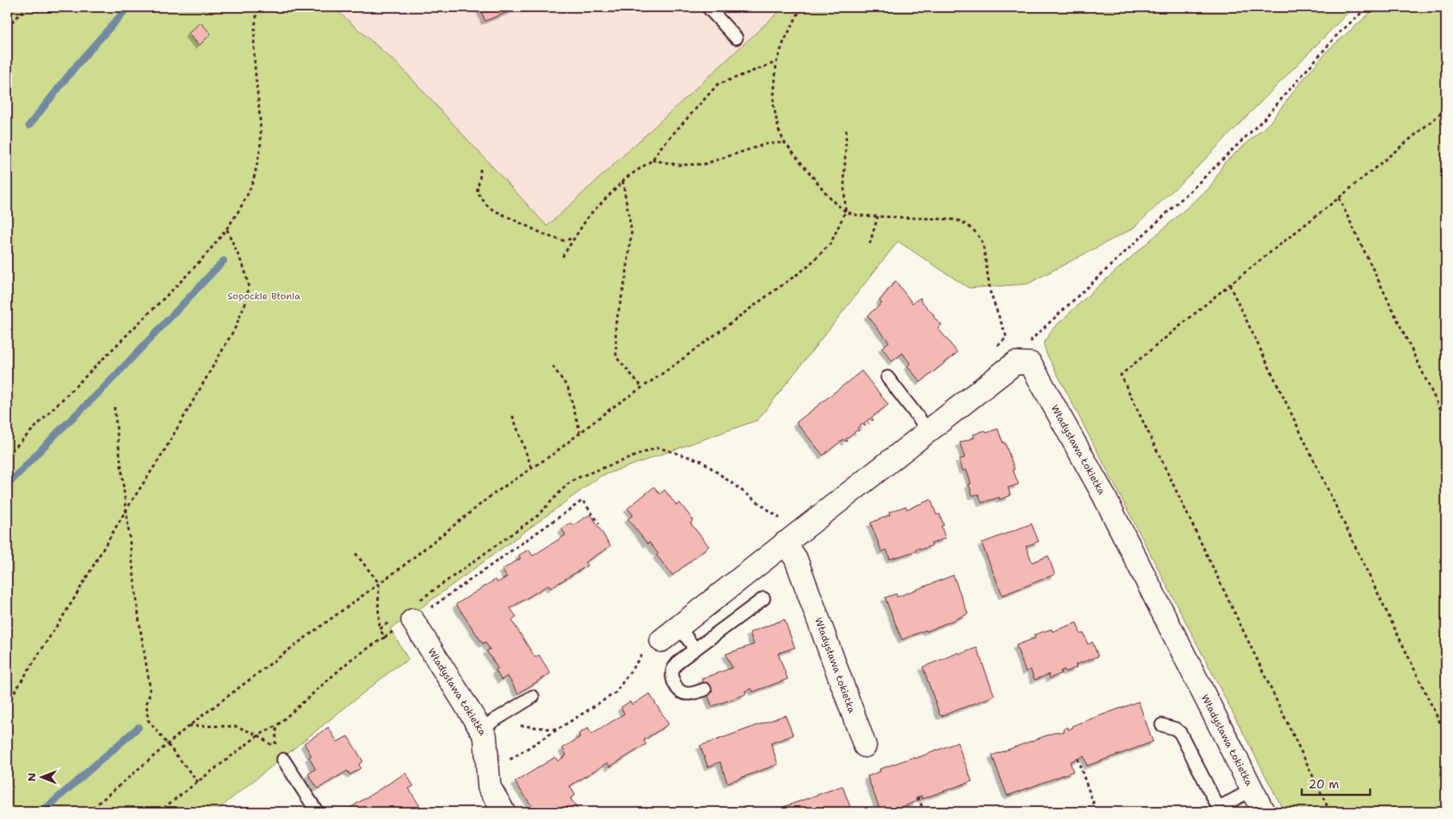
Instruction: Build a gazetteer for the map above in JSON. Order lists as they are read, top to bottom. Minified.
{"streets":{"street":["Władysława Łokietka"]},"parks":["Sopockie Błonia"],"scale_bar":"20 m","north":"left"}
